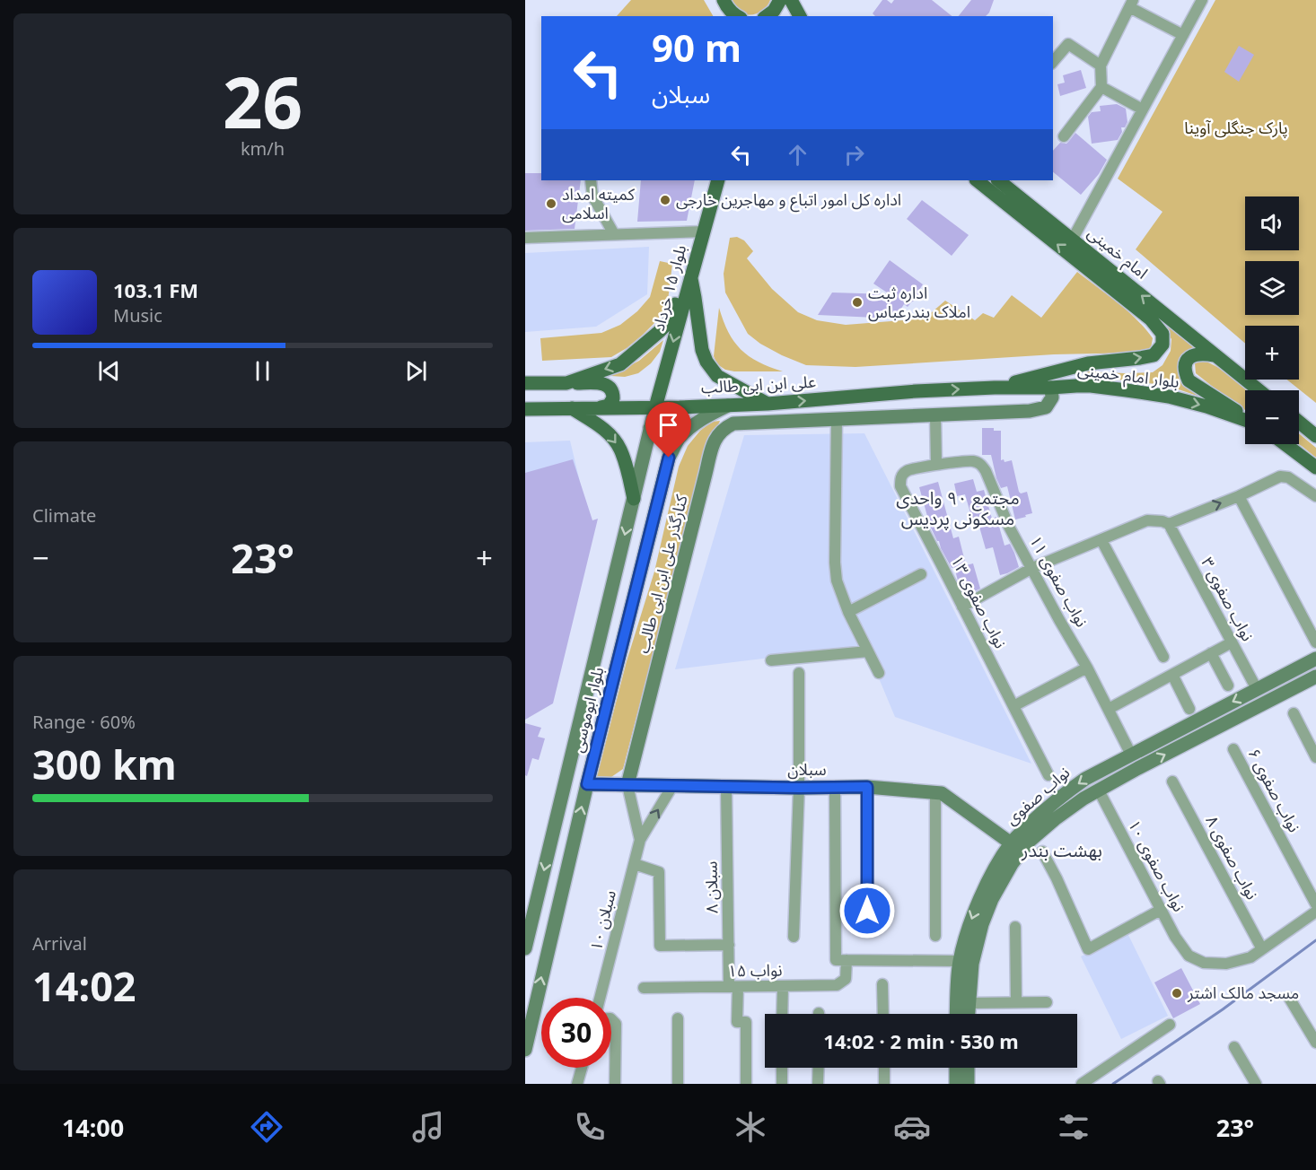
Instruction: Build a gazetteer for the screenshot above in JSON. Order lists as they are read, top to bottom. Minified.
{"streets":{"main road":["امام خمینی","بلوار ۱۵ خرداد","بلوار امام خمینی","علی ابن ابی طالب"],"street":["کنارگذر علی ابن ابی طالب","نواب صفوی ۱۱","نواب صفوی ۳","نواب صفوی ۱۳","بلوار ابوموسی","سبلان","نواب صفوی ۶","نواب صفوی","نواب صفوی ۸","نواب صفوی ۱۰","سبلان ۸","سبلان ۱۰","نواب ۱۵"]},"crossings":[["بلوار ۱۵ خرداد","علی ابن ابی طالب"],["بلوار ۱۵ خرداد","بلوار ابوموسی"],["بلوار امام خمینی","علی ابن ابی طالب"],["بلوار امام خمینی","کنارگذر علی ابن ابی طالب"],["علی ابن ابی طالب","بلوار ابوموسی"],["کنارگذر علی ابن ابی طالب","سبلان"],["کنارگذر علی ابن ابی طالب","سبلان ۱۰"],["نواب صفوی ۱۱","نواب صفوی ۱۳"],["نواب صفوی ۱۱","نواب صفوی"],["نواب صفوی ۳","نواب صفوی"],["بلوار ابوموسی","سبلان"],["سبلان","نواب صفوی"],["سبلان","سبلان ۸"],["سبلان","سبلان ۱۰"],["نواب صفوی","نواب صفوی ۱۰"],["نواب صفوی ۸","نواب صفوی ۱۰"],["سبلان ۸","نواب ۱۵"]],"one_way":["امام خمینی","بلوار ۱۵ خرداد","بلوار امام خمینی","علی ابن ابی طالب"],"districts":["مجتمع ٩٠ واحدی مسکونی پردیس","بهشت بندر"],"parks":["پارک جنگلی آوینا"],"places":["اداره کل امور اتباع و مهاجرین خارجی","کمیته امداد اسلامی","اداره ثبت املاک بندرعباس","مسجد مالک اشتر"],"page":{"tile":[["26","km/h"],"Climate",["Range · 60%","300 km"],["Arrival","14:02"]],"turn":["90 m","سبلان"],"map_buttons":["+","−"],"song":["103.1 FM","Music"],"heat":["−","23°","+"],"limit":"30","trip":"14:02 · 2 min · 530 m","tabs":["14:00","23°"]}}
